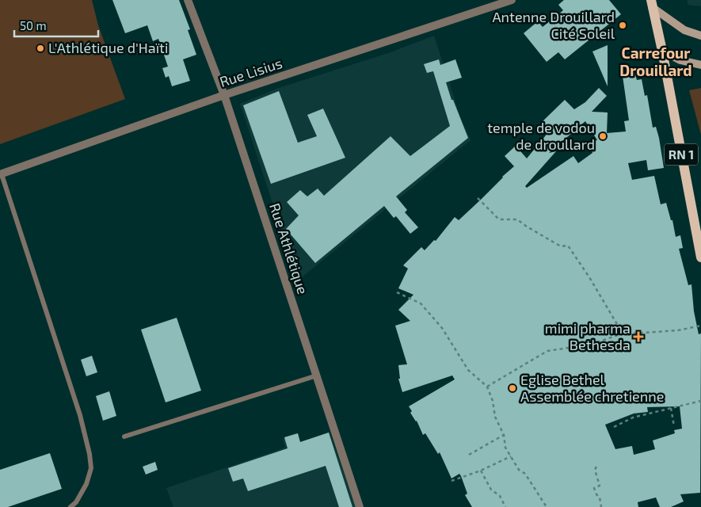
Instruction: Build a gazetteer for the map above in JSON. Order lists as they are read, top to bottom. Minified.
{"streets":{"main road":["RN 1"],"street":["Rue Lisius","Rue Athlétique"]},"crossings":[["Rue Lisius","Rue Athlétique"]],"districts":["Carrefour Drouillard"],"places":{"other":["Antenne Drouillard Cité Soleil","L'Athlétique d'Haïti","temple de vodou de droullard","Eglise Bethel Assemblée chretienne"],"health":["mimi pharma Bethesda"]},"scale_bar":"50 m"}
